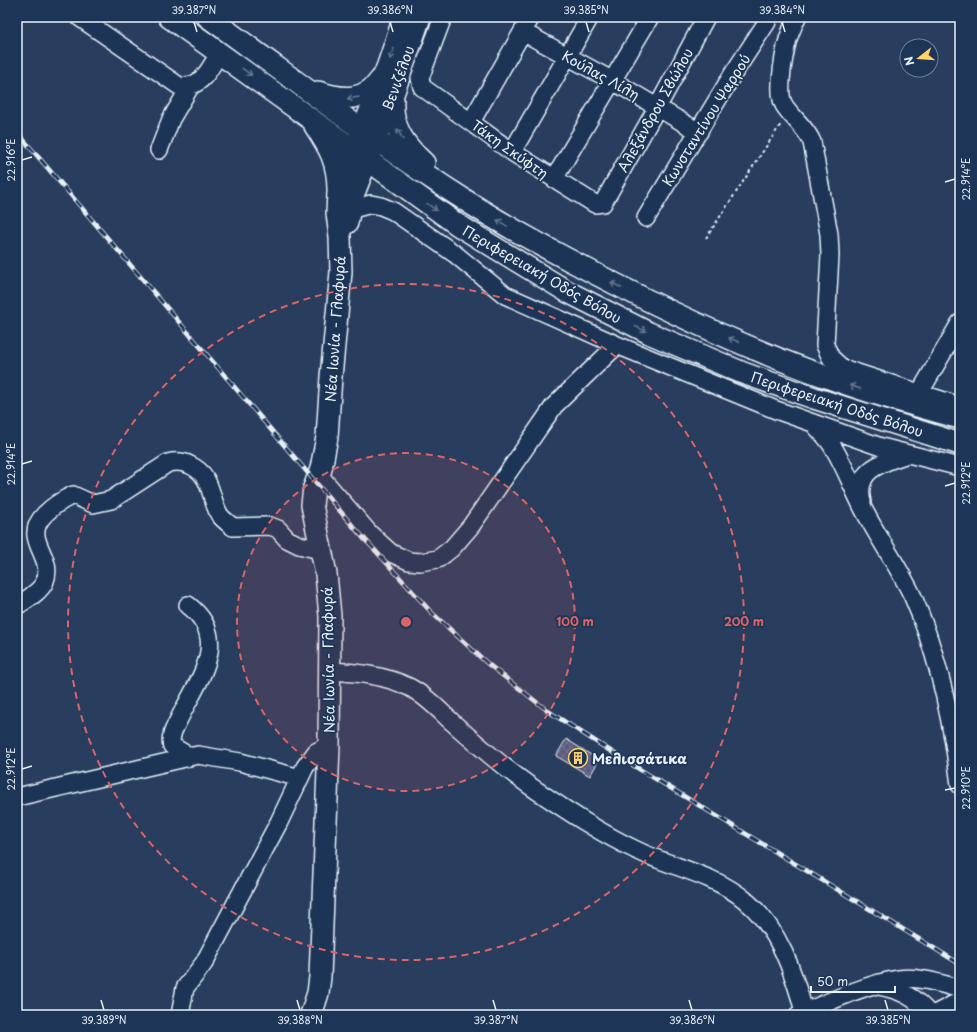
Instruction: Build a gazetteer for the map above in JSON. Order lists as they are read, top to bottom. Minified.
{"streets":{"main road":["Βενιζέλου","Περιφερειακή Οδός Βόλου","Νέα Ιωνία - Γλαφυρά"],"street":["Κούλας Λίλη","Αλεξάνδρου Σβώλου","Κωνσταντίνου Ψαρρού","Τάκη Σκύφτη"]},"crossings":[["Κούλας Λίλη","Αλεξάνδρου Σβώλου"],["Κούλας Λίλη","Κωνσταντίνου Ψαρρού"],["Βενιζέλου","Περιφερειακή Οδός Βόλου"],["Βενιζέλου","Νέα Ιωνία - Γλαφυρά"],["Αλεξάνδρου Σβώλου","Τάκη Σκύφτη"],["Περιφερειακή Οδός Βόλου","Νέα Ιωνία - Γλαφυρά"]],"places":{"building":["Μελισσάτικα"]},"scale_bar":"50 m","north":"left","coordinates":["39.387°N","39.386°N","39.385°N","39.384°N","22.916°E","22.914°E","22.912°E","22.910°E","39.389°N","39.388°N"],"rings":["100 m","200 m"]}
